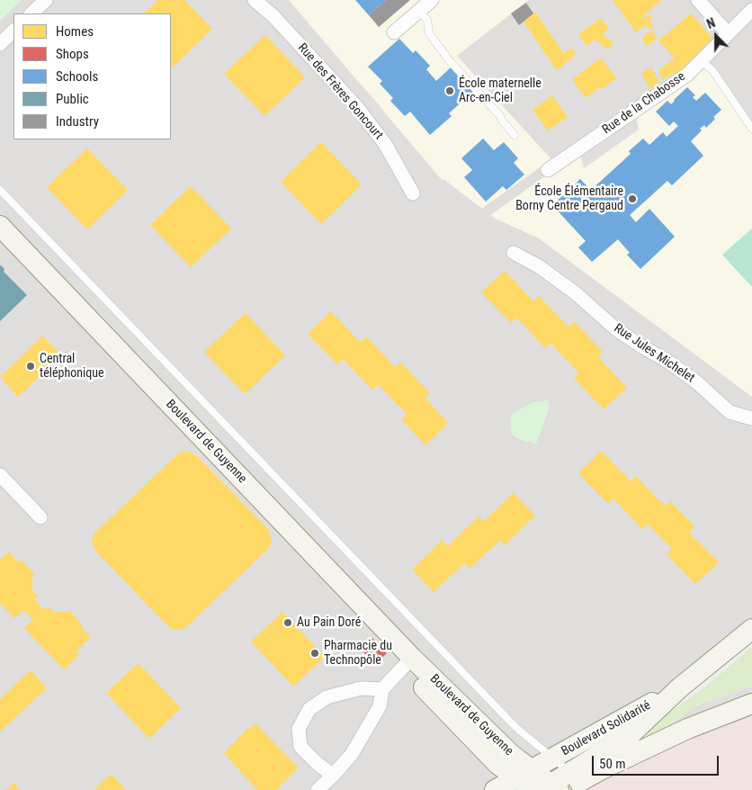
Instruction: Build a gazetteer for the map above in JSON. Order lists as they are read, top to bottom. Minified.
{"streets":{"main road":["Boulevard de Guyenne","Boulevard Solidarité"],"street":["Rue des Frères Goncourt","Rue de la Chabosse","Rue Jules Michelet"]},"crossings":[["Boulevard de Guyenne","Boulevard Solidarité"]],"places":["École maternelle Arc-en-Ciel","École Élémentaire Borny Centre Pergaud","Central téléphonique","Au Pain Doré","Pharmacie du Technopôle"],"legend":["Homes","Shops","Schools","Public","Industry"],"scale_bar":"50 m","north":"top"}
